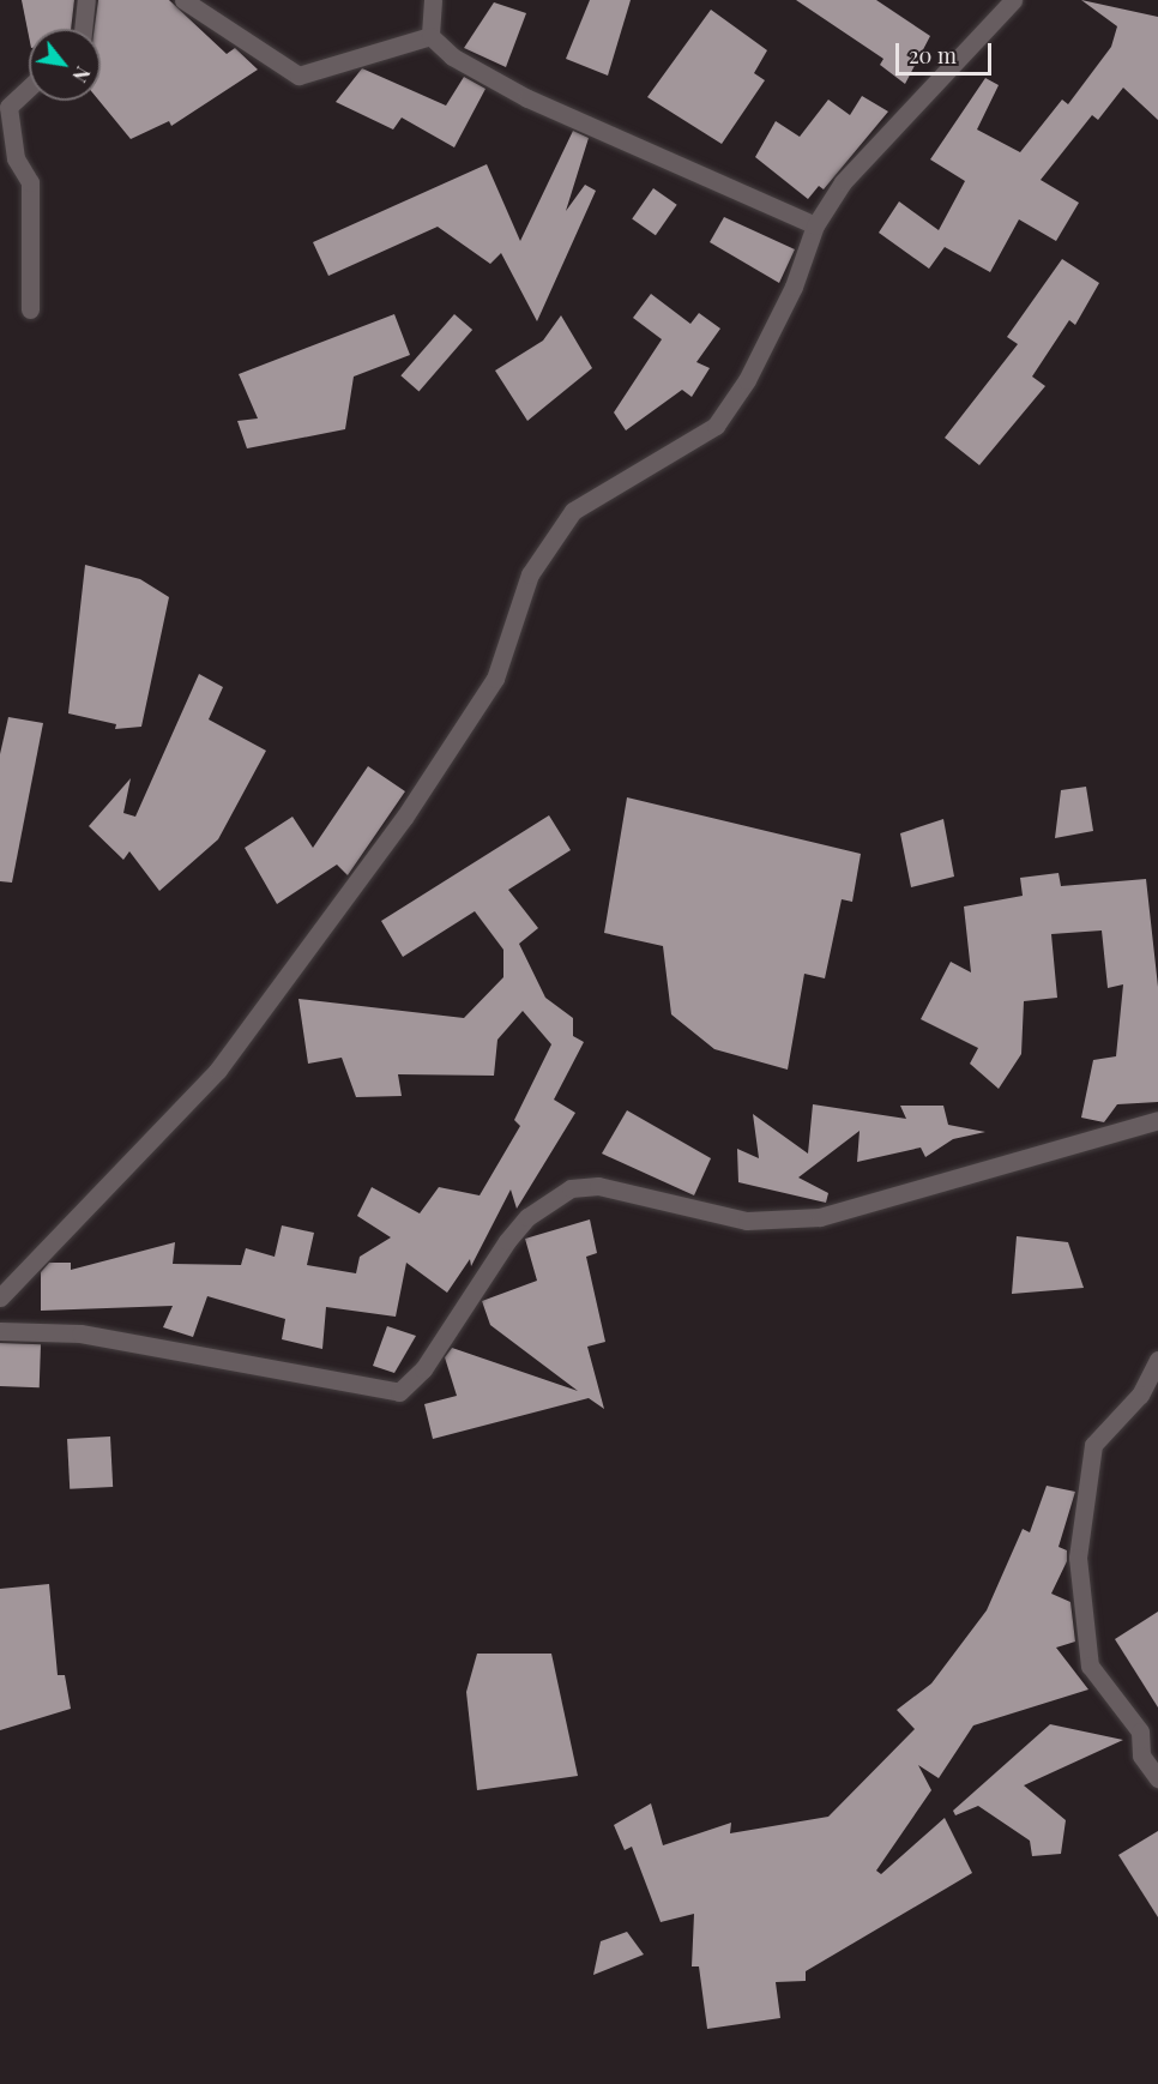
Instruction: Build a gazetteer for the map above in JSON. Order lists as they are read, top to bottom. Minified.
{"scale_bar":"20 m","north":"bottom right"}
